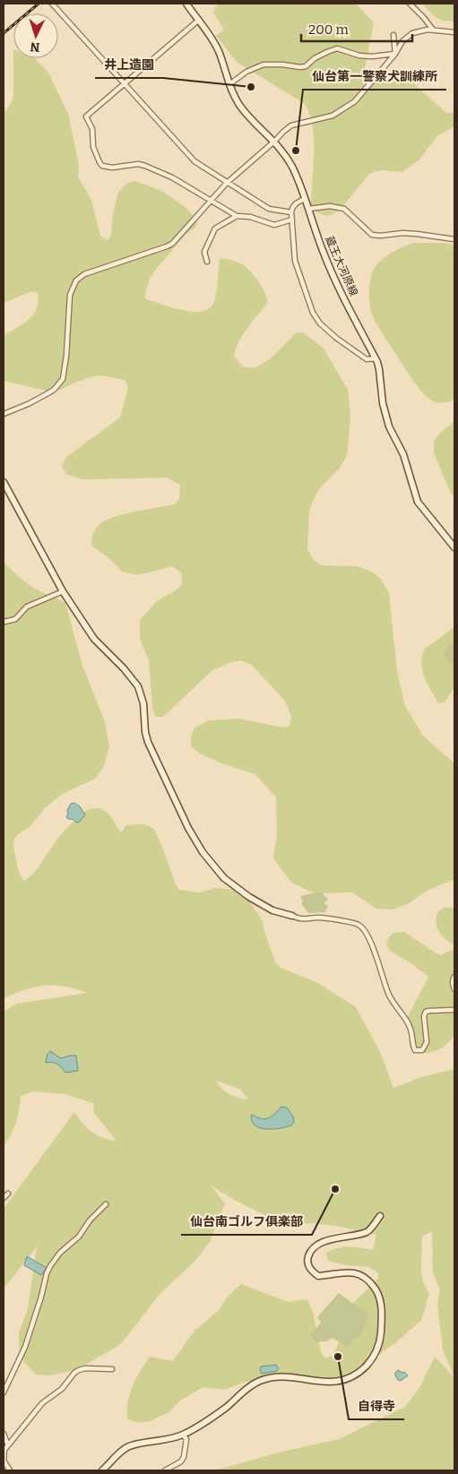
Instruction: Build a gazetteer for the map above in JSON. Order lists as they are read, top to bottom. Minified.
{"streets":{"street":["蔵王大河原線"]},"places":["井上造園","仙台第一警察犬訓練所","仙台南ゴルフ俱楽部","自得寺"],"scale_bar":"200 m","north":"bottom"}
